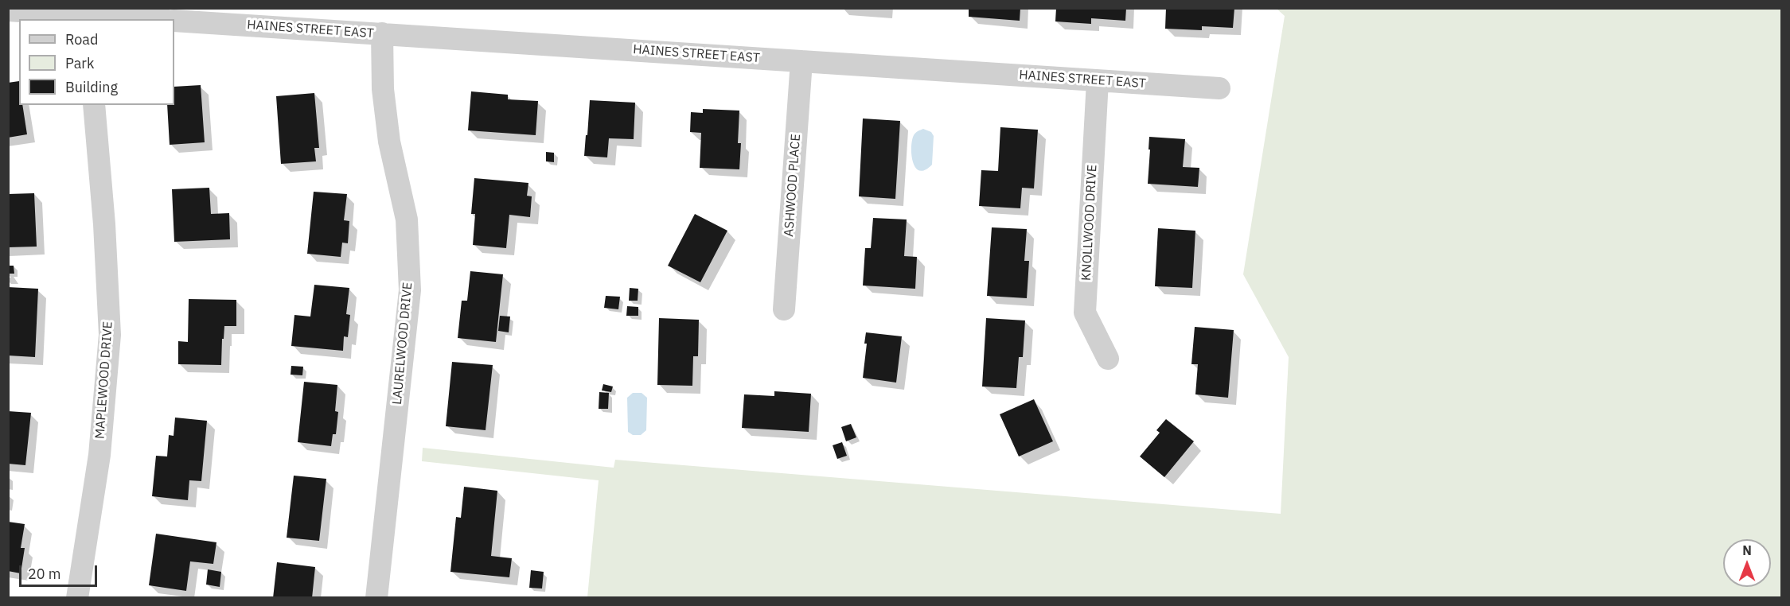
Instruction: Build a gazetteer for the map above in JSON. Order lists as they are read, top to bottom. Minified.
{"streets":{"street":["HAINES STREET EAST","ASHWOOD PLACE","KNOLLWOOD DRIVE","LAURELWOOD DRIVE","MAPLEWOOD DRIVE"]},"crossings":[["HAINES STREET EAST","ASHWOOD PLACE"],["HAINES STREET EAST","KNOLLWOOD DRIVE"],["HAINES STREET EAST","LAURELWOOD DRIVE"]],"legend":["Road","Park","Building"],"scale_bar":"20 m","north":"top"}
